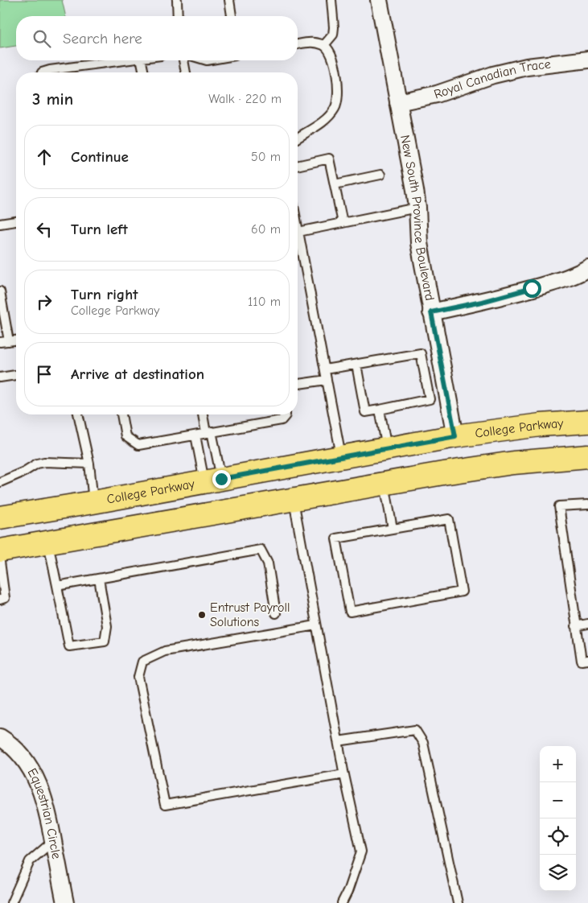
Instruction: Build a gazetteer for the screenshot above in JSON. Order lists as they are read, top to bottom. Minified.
{"streets":{"main road":["College Parkway"],"street":["Royal Canadian Trace","New South Province Boulevard","Equestrian Circle"]},"crossings":[["Royal Canadian Trace","New South Province Boulevard"],["New South Province Boulevard","College Parkway"]],"places":["Entrust Payroll Solutions"],"page":{"search":"Search here","heading":["3 min","Walk · 220 m"],"list":[["Continue","50 m"],["Turn left","60 m"],["Turn right","College Parkway","110 m"],"Arrive at destination"],"map_buttons":["+","−"]}}
